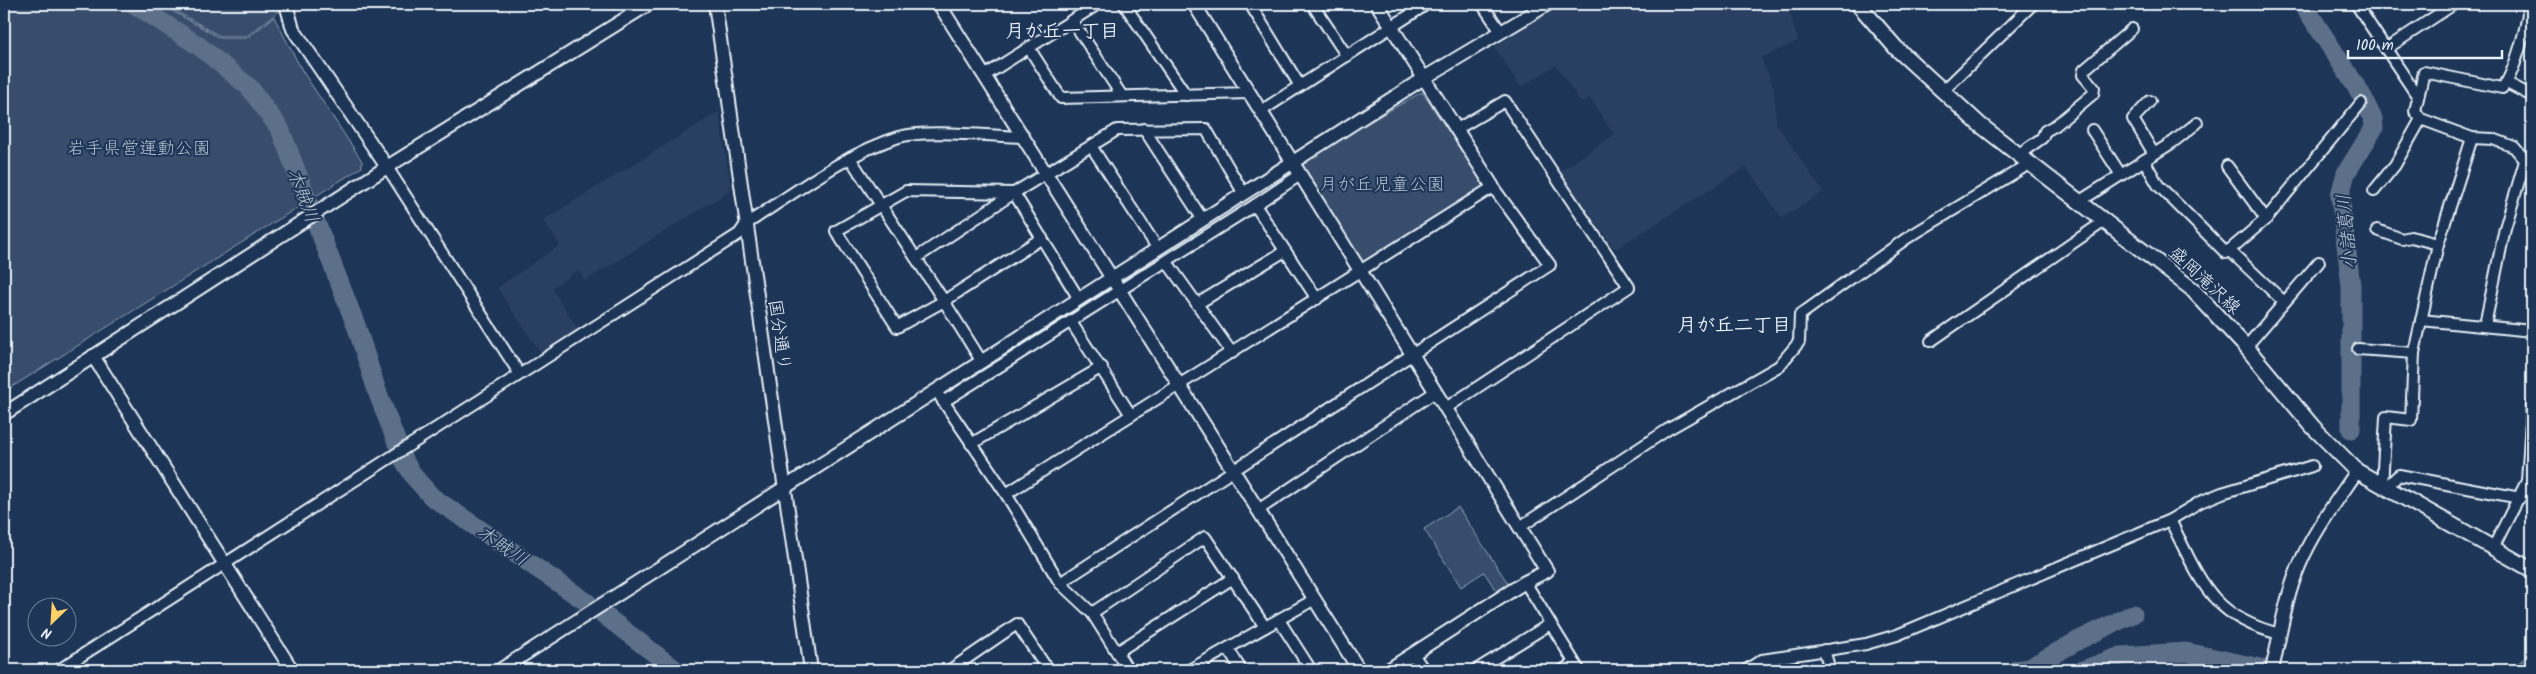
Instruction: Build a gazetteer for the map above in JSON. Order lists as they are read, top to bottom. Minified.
{"streets":{"main road":["盛岡滝沢線"],"street":["国分通り"]},"districts":["月が丘一丁目","月が丘二丁目"],"water":["木賊川","小諸葛川"],"parks":["岩手県営運動公園","月が丘児童公園"],"scale_bar":"100 m","north":"bottom left"}
